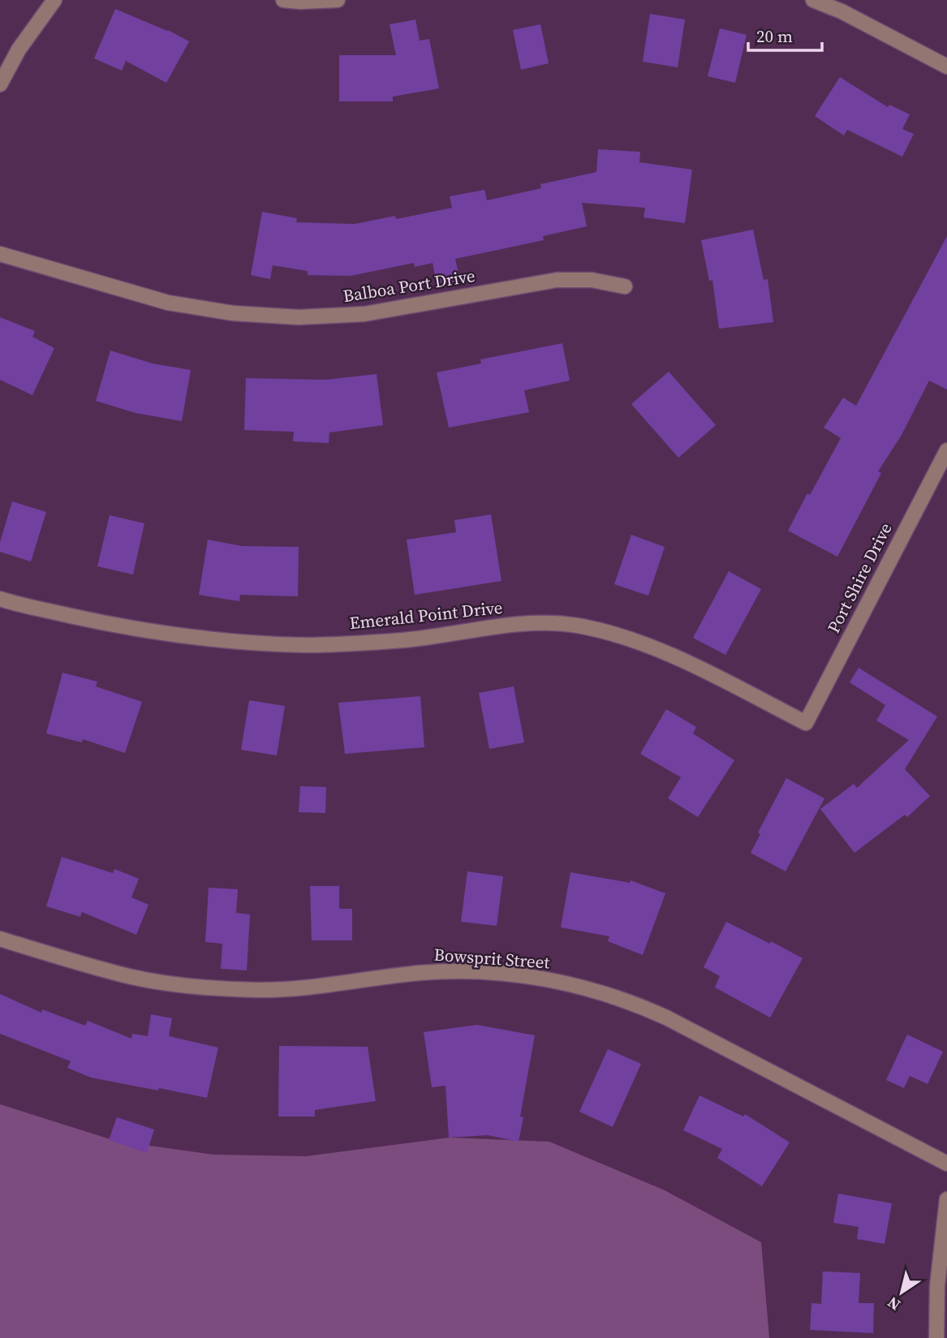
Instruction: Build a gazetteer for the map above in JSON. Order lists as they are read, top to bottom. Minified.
{"streets":{"street":["Balboa Port Drive","Port Shire Drive","Emerald Point Drive","Bowsprit Street"]},"crossings":[["Port Shire Drive","Emerald Point Drive"]],"scale_bar":"20 m","north":"bottom left"}
